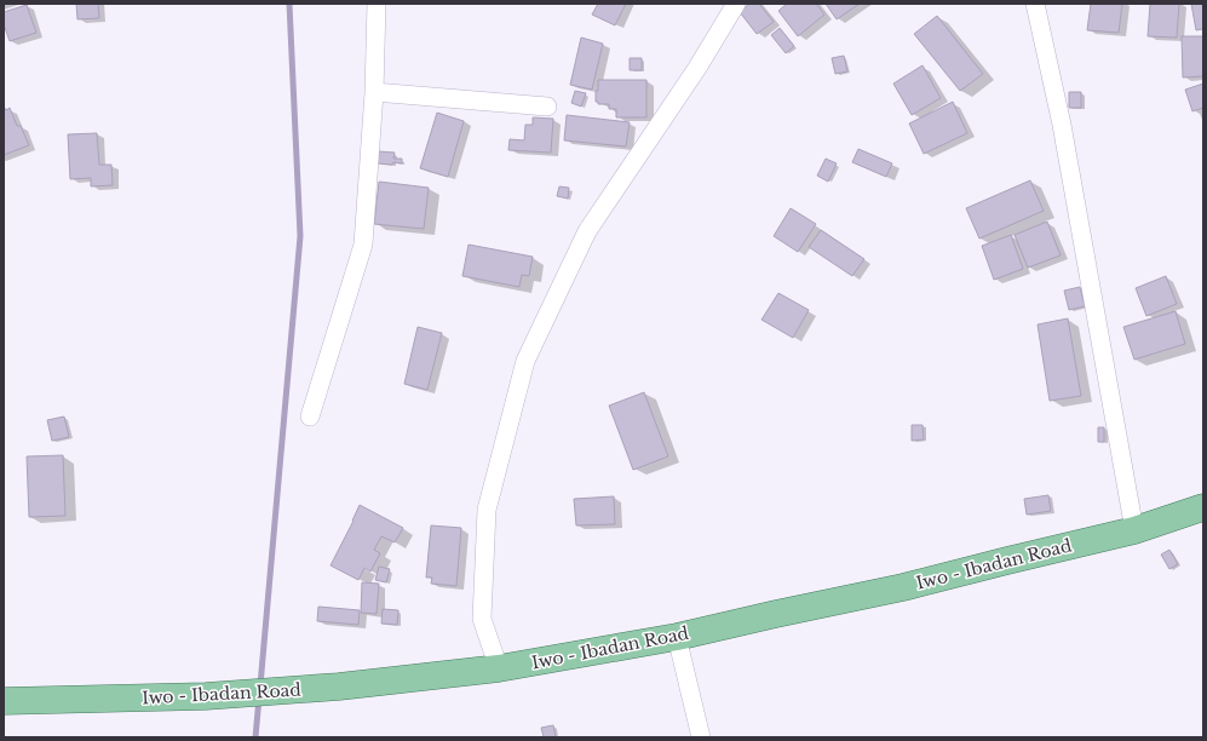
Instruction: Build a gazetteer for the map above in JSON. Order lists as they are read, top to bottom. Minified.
{"streets":{"main road":["Iwo - Ibadan Road"]}}
